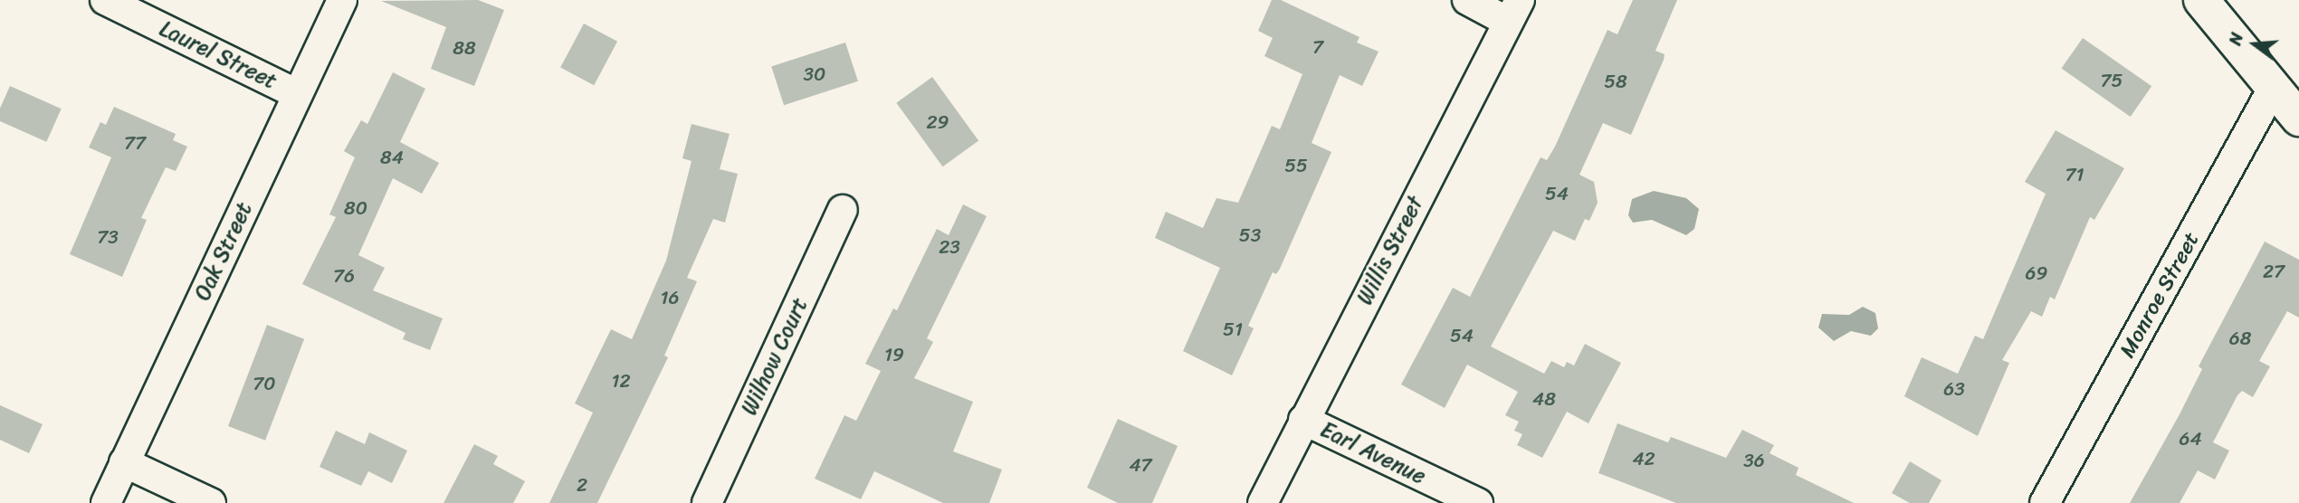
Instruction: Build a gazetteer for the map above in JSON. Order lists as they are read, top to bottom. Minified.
{"streets":{"street":["Laurel Street","Willis Street","Oak Street","Monroe Street","Wilhow Court","Earl Avenue"]},"crossings":[["Laurel Street","Oak Street"],["Willis Street","Earl Avenue"]],"house_numbers":["7","88","30","75","58","29","77","84","55","71","54","80","53","73","23","27","69","76","16","51","54","68","19","12","70","63","48","64","42","36","47","2"],"north":"left"}
